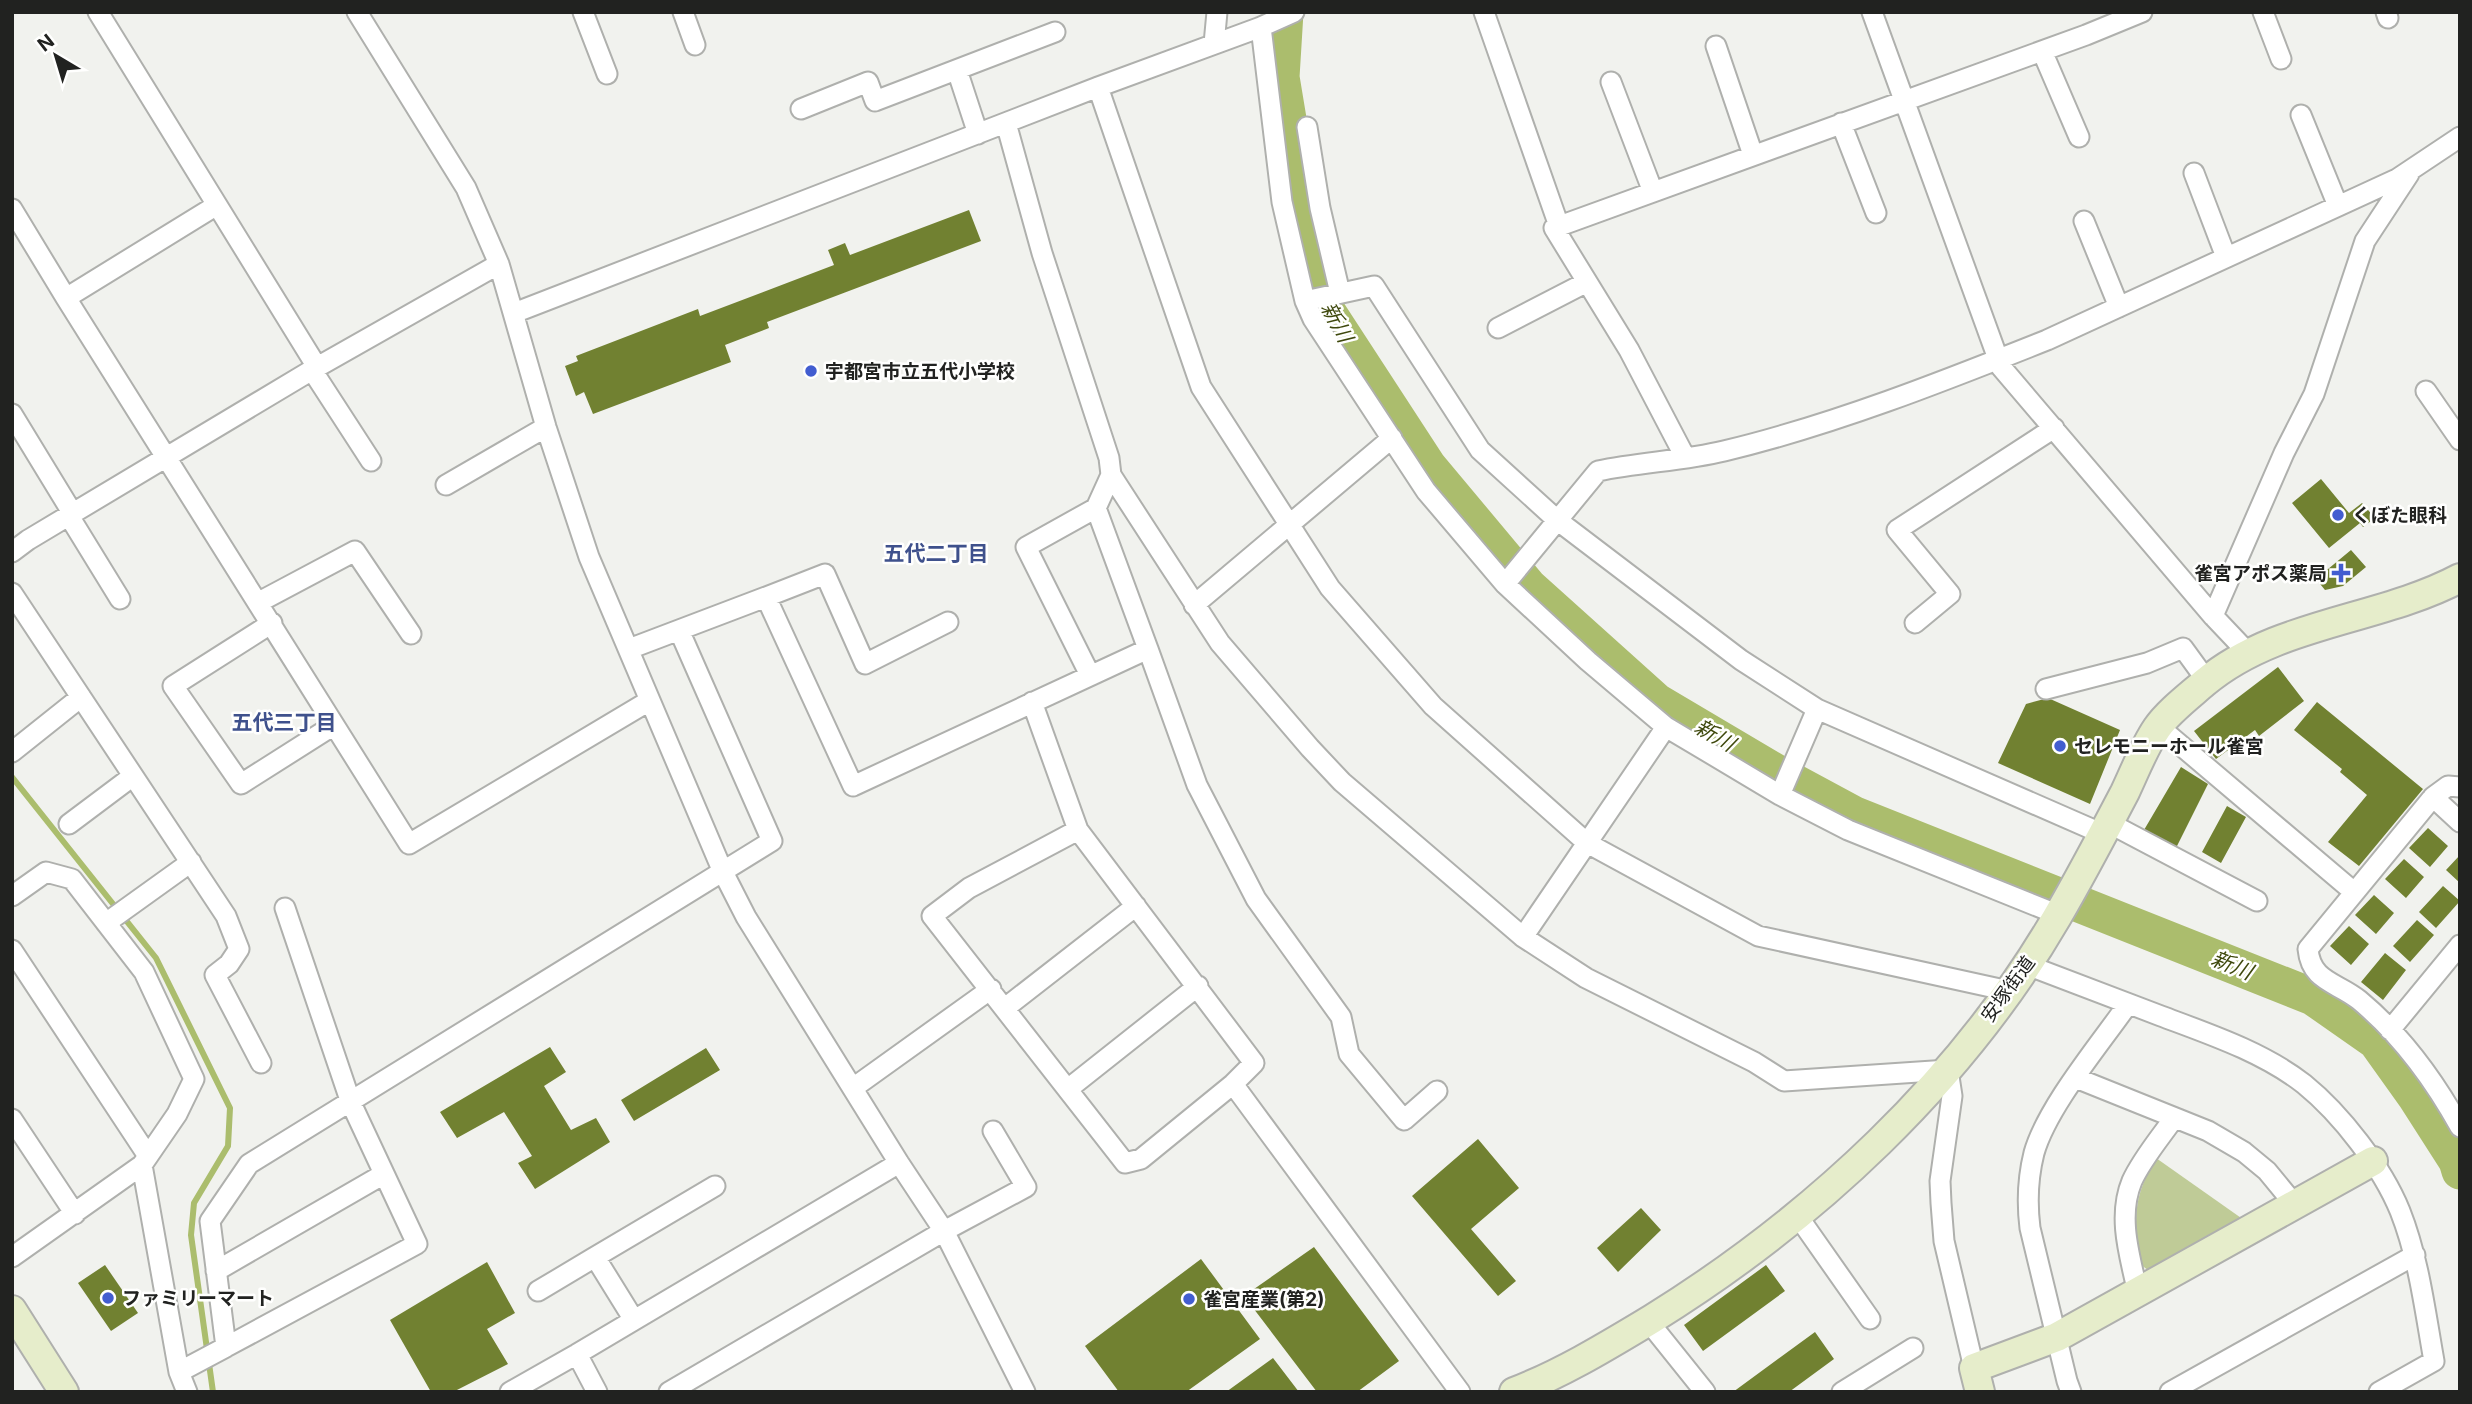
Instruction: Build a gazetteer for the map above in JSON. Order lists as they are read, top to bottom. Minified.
{"streets":{"main road":["安塚街道"]},"districts":["五代二丁目","五代三丁目"],"water":["新川"],"places":{"other":["宇都宮市立五代小学校","くぼた眼科","セレモニーホール雀宮","ファミリーマート","雀宮産業(第2)"],"health":["雀宮アポス薬局"]},"north":"top left"}
